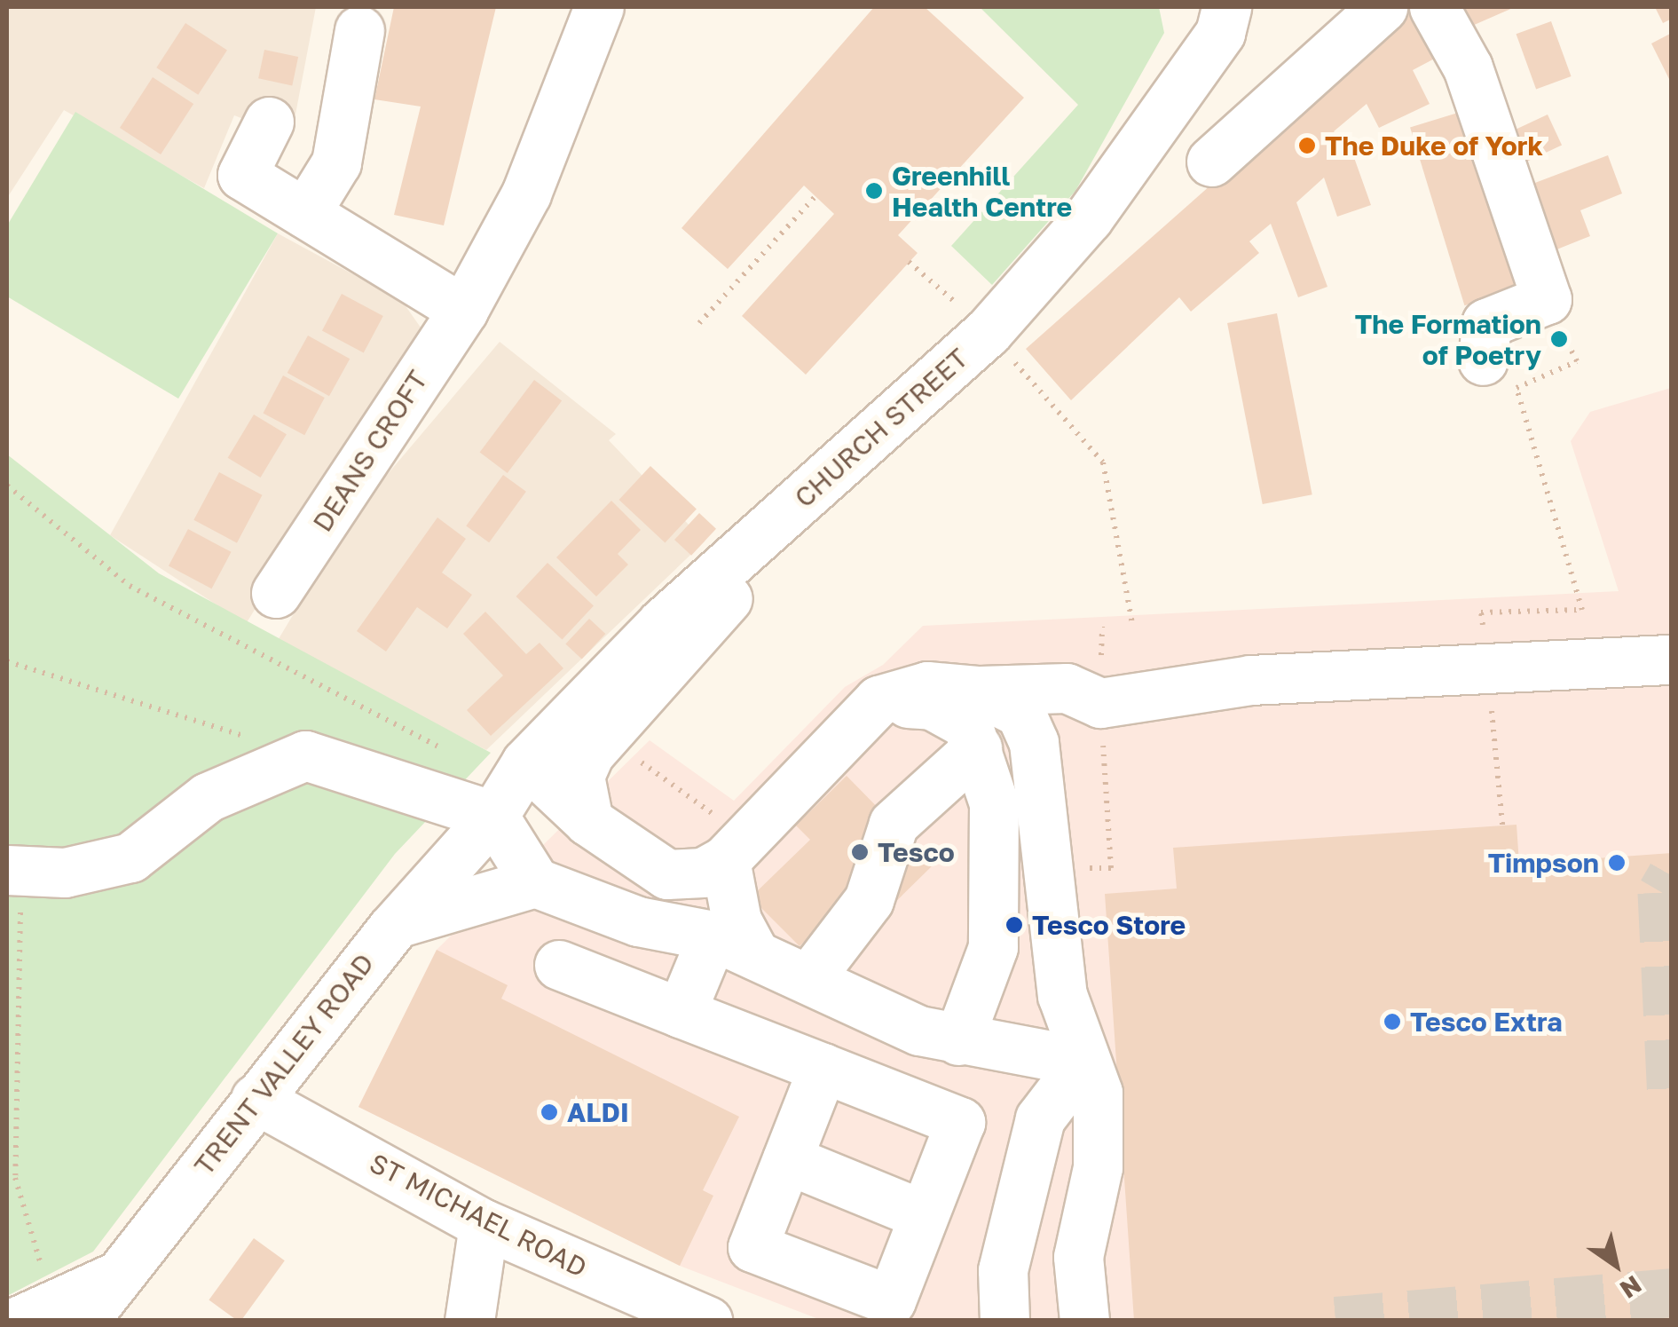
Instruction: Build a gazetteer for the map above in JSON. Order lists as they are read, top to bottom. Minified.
{"streets":{"street":["CHURCH STREET","DEANS CROFT","TRENT VALLEY ROAD","ST MICHAEL ROAD"]},"crossings":[["CHURCH STREET","TRENT VALLEY ROAD"],["TRENT VALLEY ROAD","ST MICHAEL ROAD"]],"places":["The Duke of York","Greenhill Health Centre","The Formation of Poetry","Tesco","Timpson","Tesco Store","Tesco Extra","ALDI"],"north":"bottom right"}
